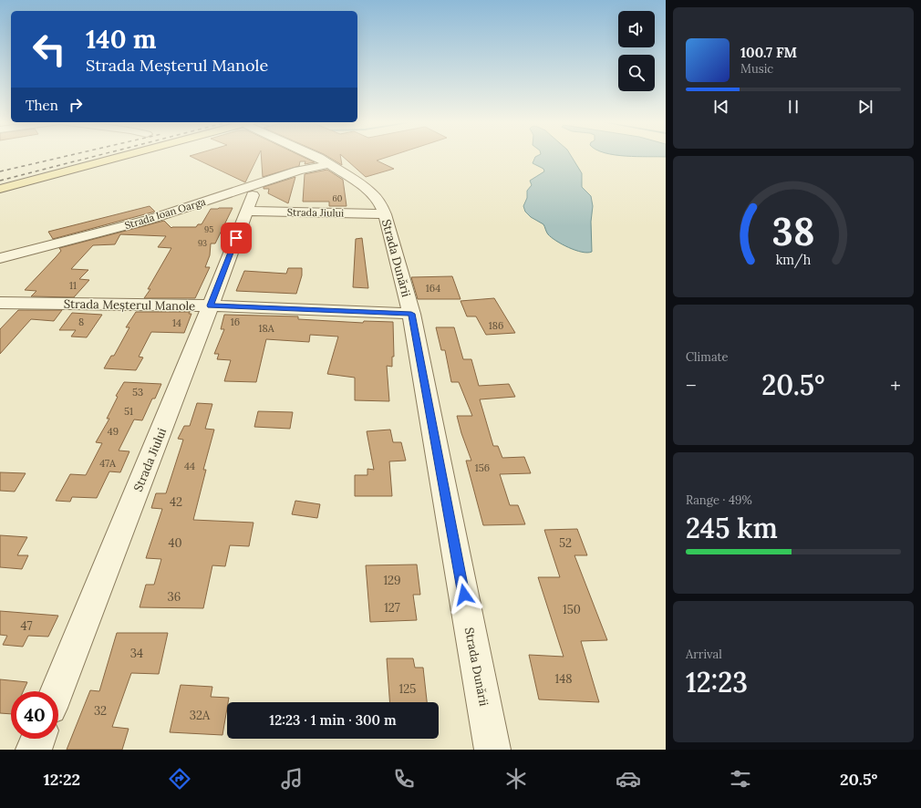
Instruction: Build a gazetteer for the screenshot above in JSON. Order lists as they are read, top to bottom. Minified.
{"streets":{"street":["Strada Jiului","Strada Ioan Oarga","Strada Dunării","Strada Meșterul Manole"]},"crossings":[["Strada Jiului","Strada Dunării"],["Strada Jiului","Strada Meșterul Manole"],["Strada Ioan Oarga","Strada Dunării"],["Strada Dunării","Strada Meșterul Manole"]],"house_numbers":["60","95","93","11","164","8","16","14","186","18A","53","51","49","47A","44","156","42","40","52","129","36","127","150","47","34","148","125","32","32A"],"page":{"turn":["140 m","Strada Meșterul Manole"],"song":["100.7 FM","Music"],"then":"Then","tile":["Climate",["Range · 49%","245 km"],["Arrival","12:23"]],"heat":["−","20.5°","+"],"limit":"40","trip":"12:23 · 1 min · 300 m","tabs":["12:22","20.5°"],"gauge":["38","km/h"]}}
